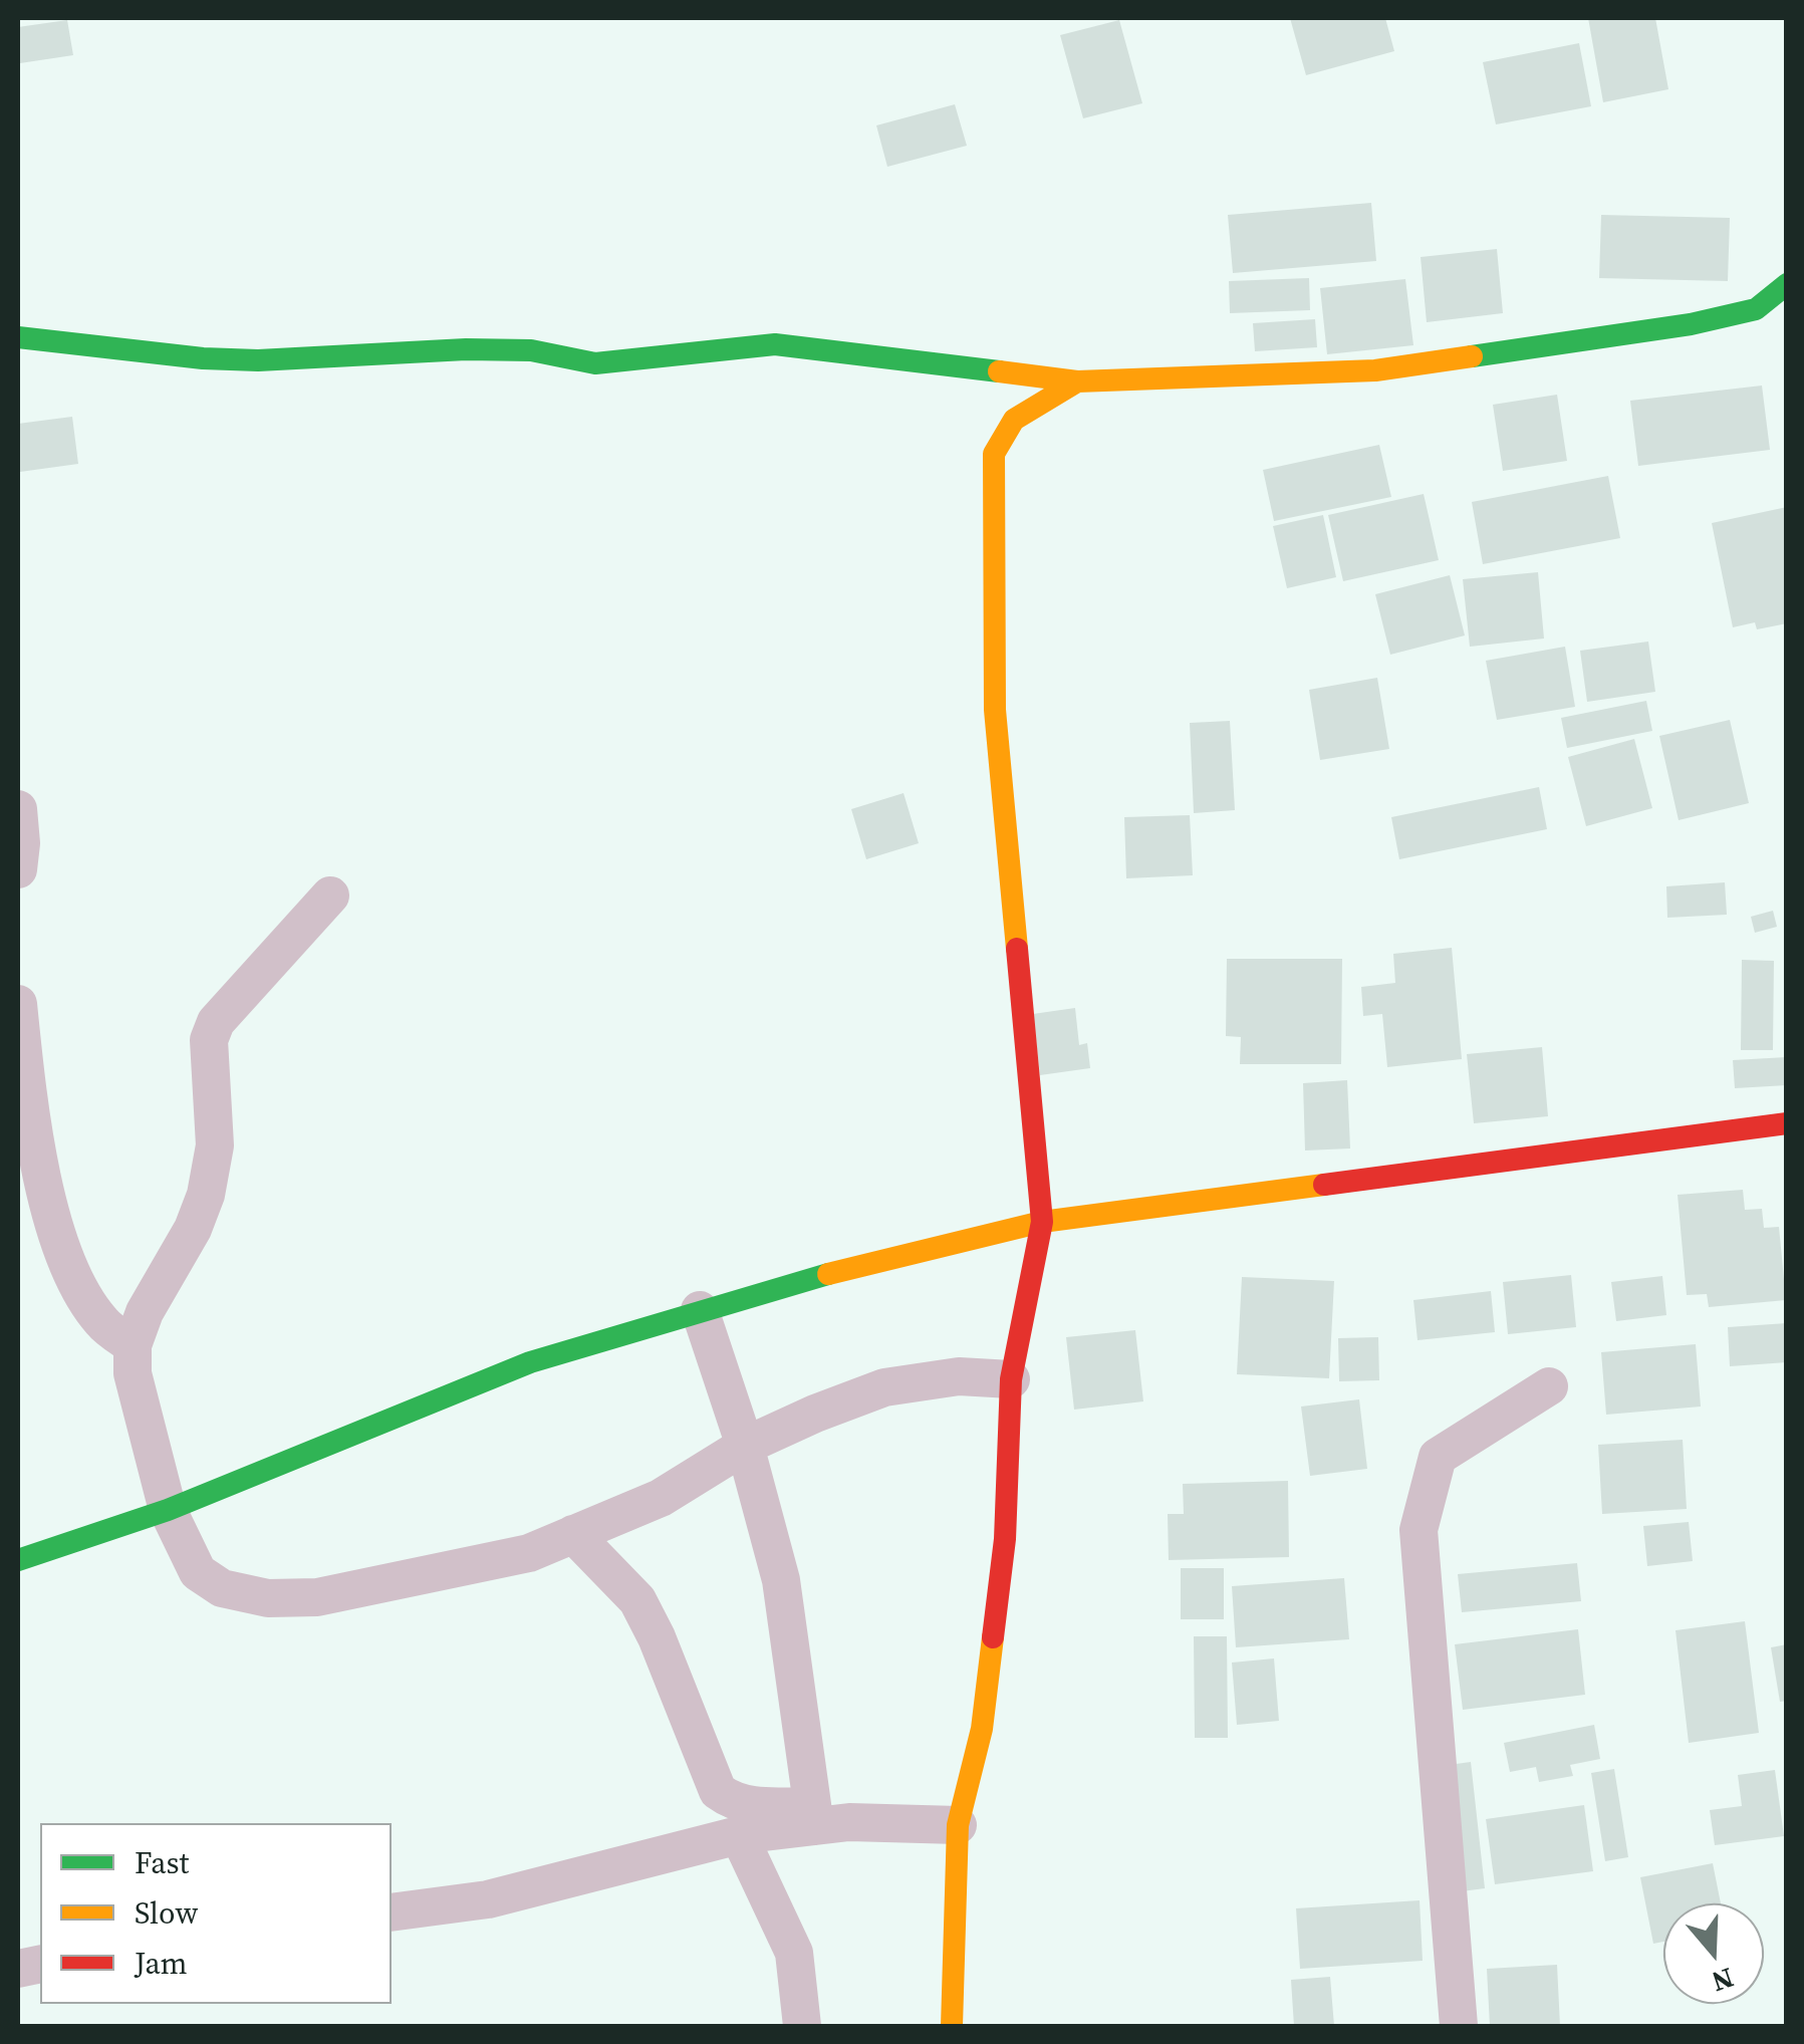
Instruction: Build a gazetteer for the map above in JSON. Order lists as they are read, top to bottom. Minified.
{"legend":["Fast","Slow","Jam"],"north":"bottom"}
